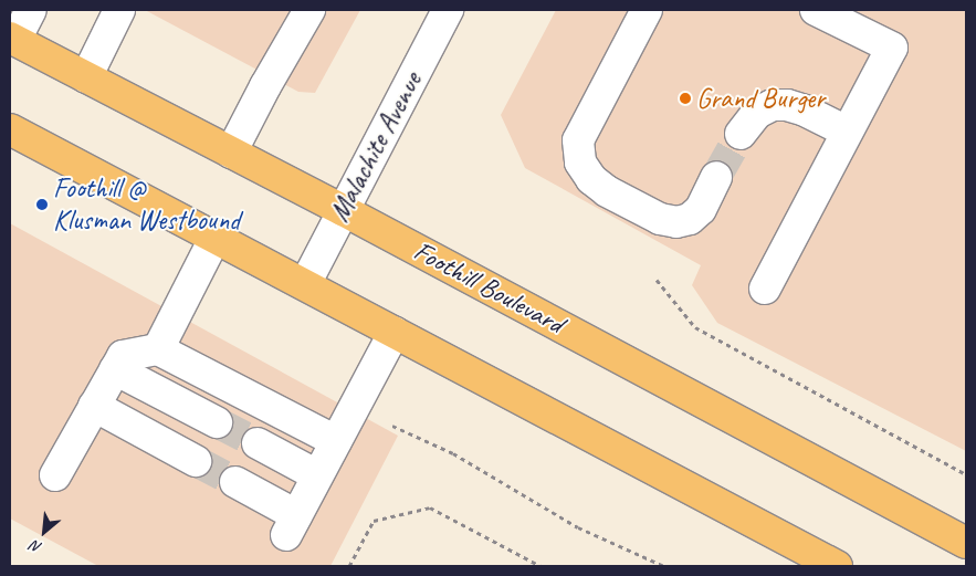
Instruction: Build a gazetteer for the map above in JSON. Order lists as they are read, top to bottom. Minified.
{"streets":{"main road":["Foothill Boulevard"],"street":["Malachite Avenue"]},"crossings":[["Malachite Avenue","Foothill Boulevard"]],"places":["Grand Burger","Foothill @ Klusman Westbound"],"north":"bottom left"}
